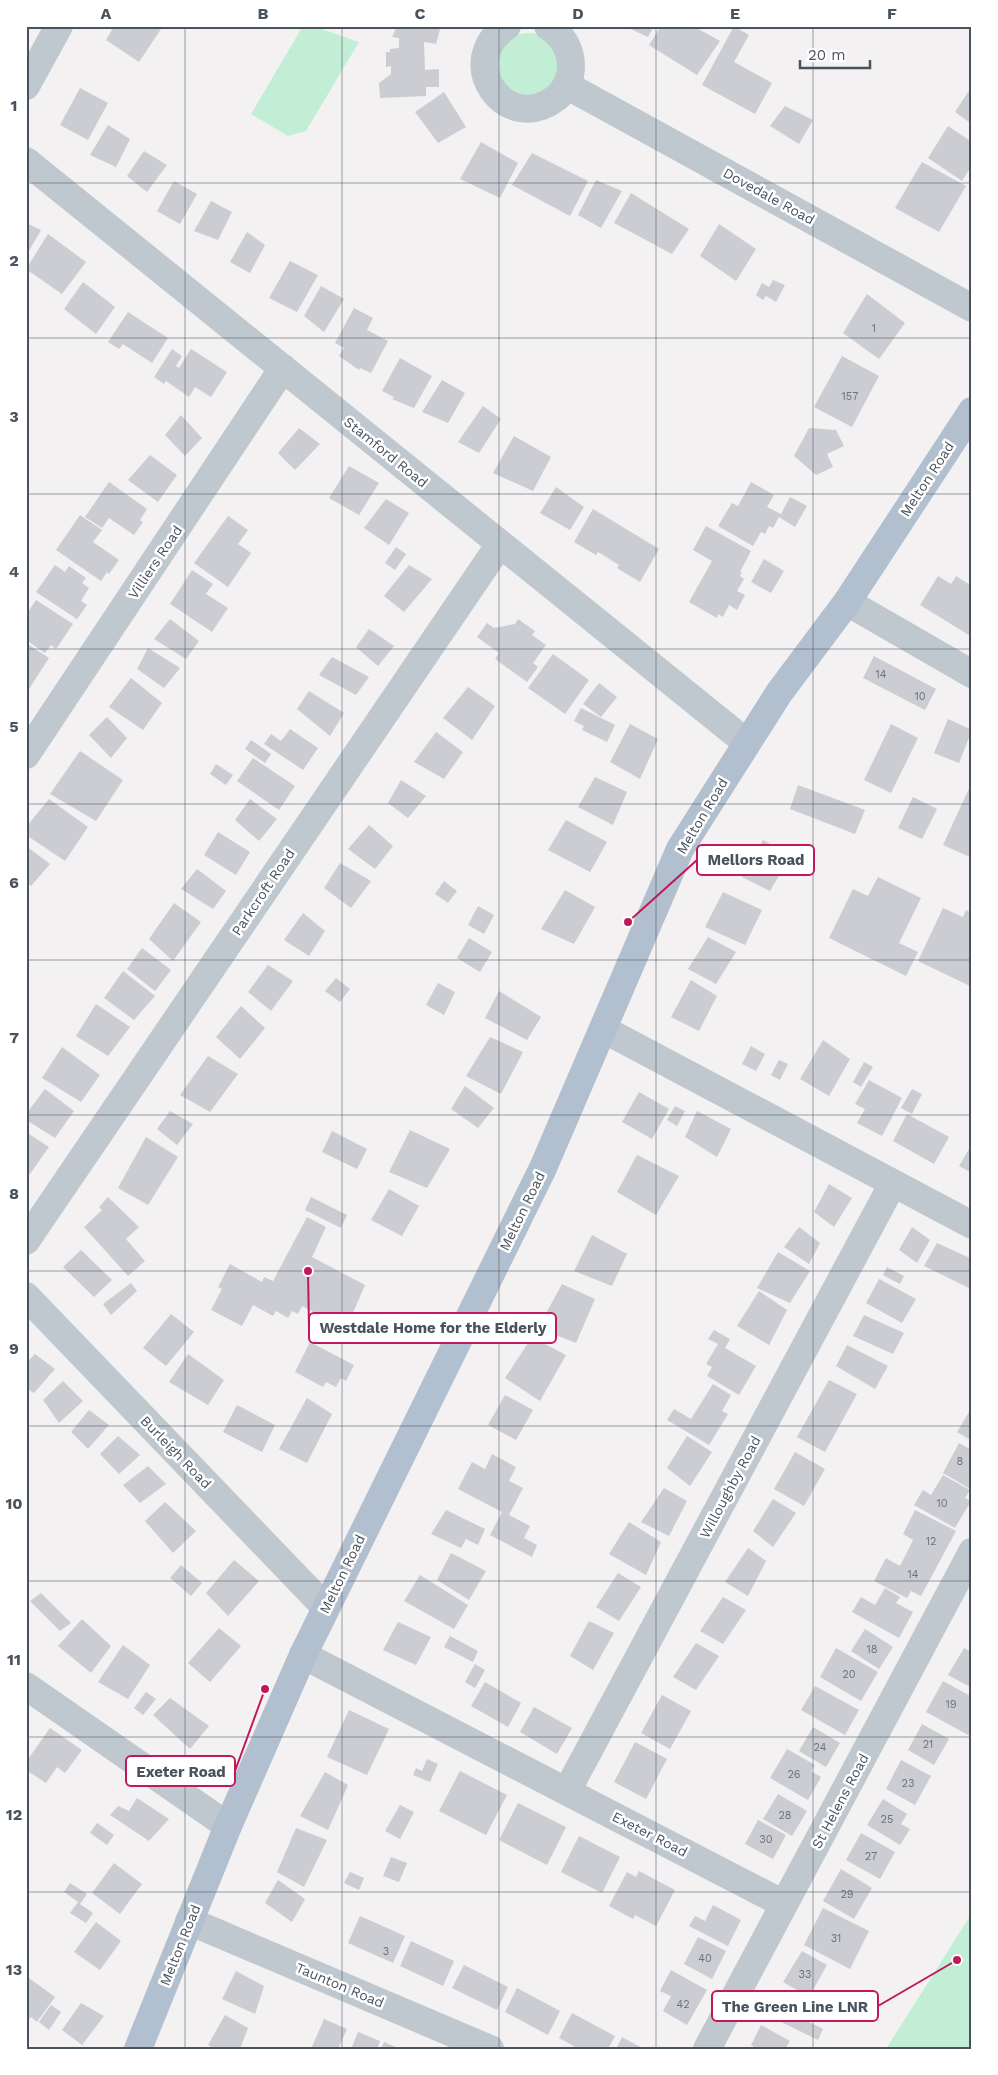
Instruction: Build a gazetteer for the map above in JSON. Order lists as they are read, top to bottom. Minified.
{"streets":{"main road":["Melton Road"],"street":["Dovedale Road","Stamford Road","Villiers Road","Parkcroft Road","Burleigh Road","Willoughby Road","St Helens Road","Exeter Road","Taunton Road"]},"crossings":[["Stamford Road","Melton Road"],["Stamford Road","Villiers Road"],["Stamford Road","Parkcroft Road"],["Melton Road","Burleigh Road"],["Melton Road","Exeter Road"],["Melton Road","Taunton Road"],["Willoughby Road","Exeter Road"],["St Helens Road","Exeter Road"]],"places":["Mellors Road","Westdale Home for the Elderly","Exeter Road","The Green Line LNR"],"house_numbers":["1","157","14","10","8","10","12","14","18","20","19","21","24","26","23","28","25","30","27","29","31","3","40","33","42"],"scale_bar":"20 m","grid":{"columns":["A","B","C","D","E","F"],"rows":["1","2","3","4","5","6","7","8","9","10","11","12","13"]}}
